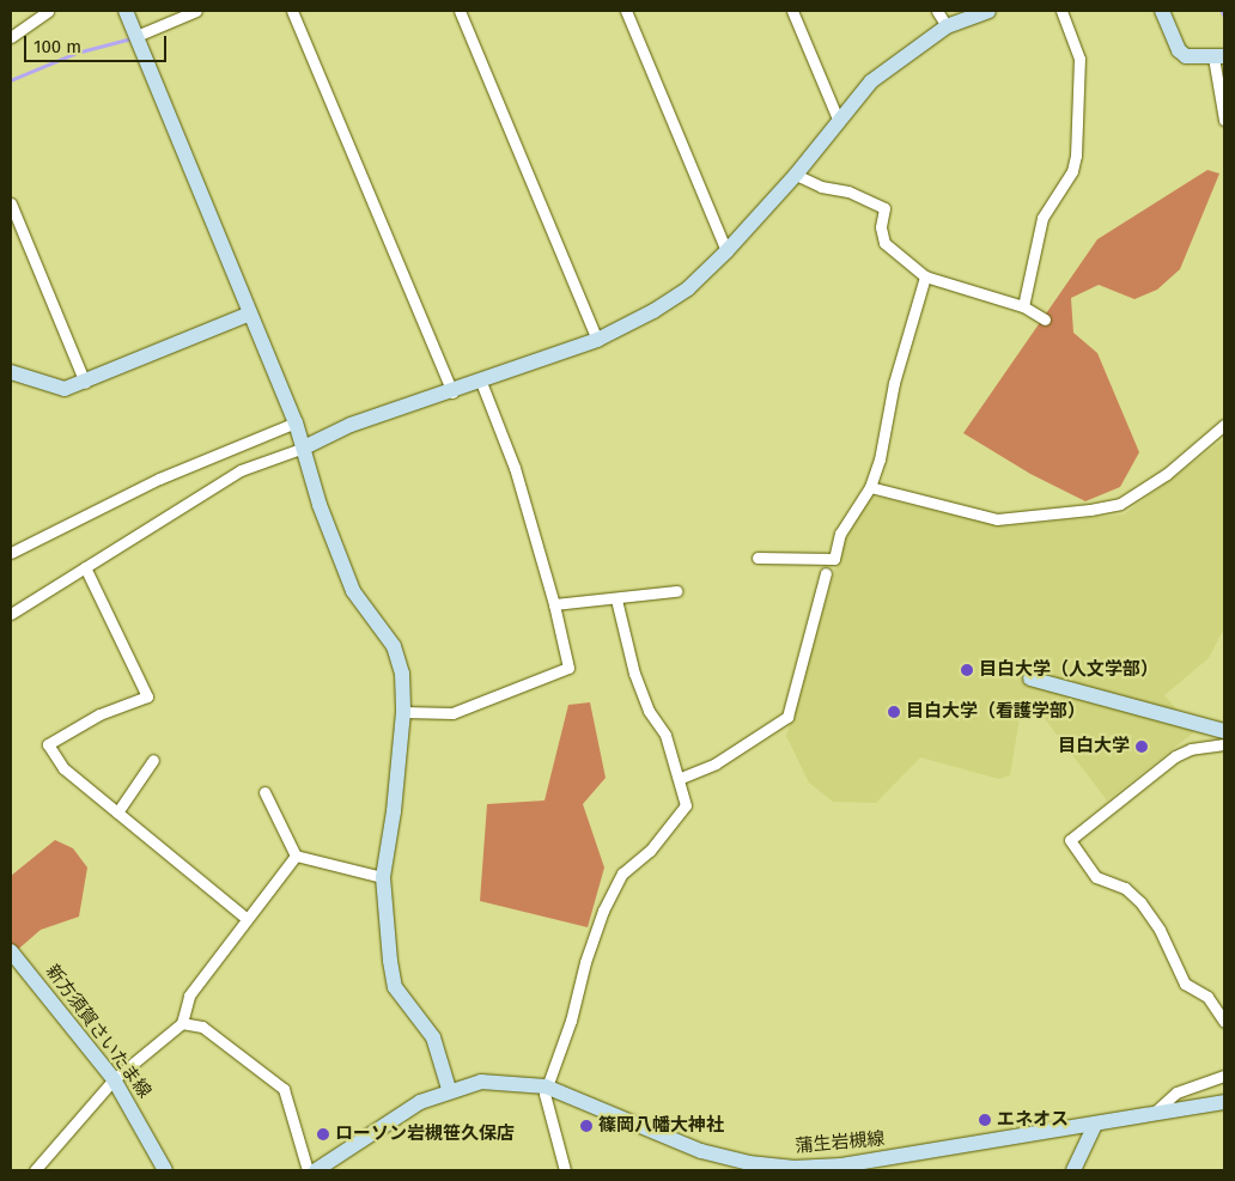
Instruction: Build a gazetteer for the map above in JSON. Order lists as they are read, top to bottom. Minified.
{"streets":{"street":["新方須賀さいたま線","蒲生岩槻線"]},"places":["目白大学（人文学部）","目白大学（看護学部）","目白大学","エネオス","篠岡八幡大神社","ローソン岩槻笹久保店"],"scale_bar":"100 m"}
